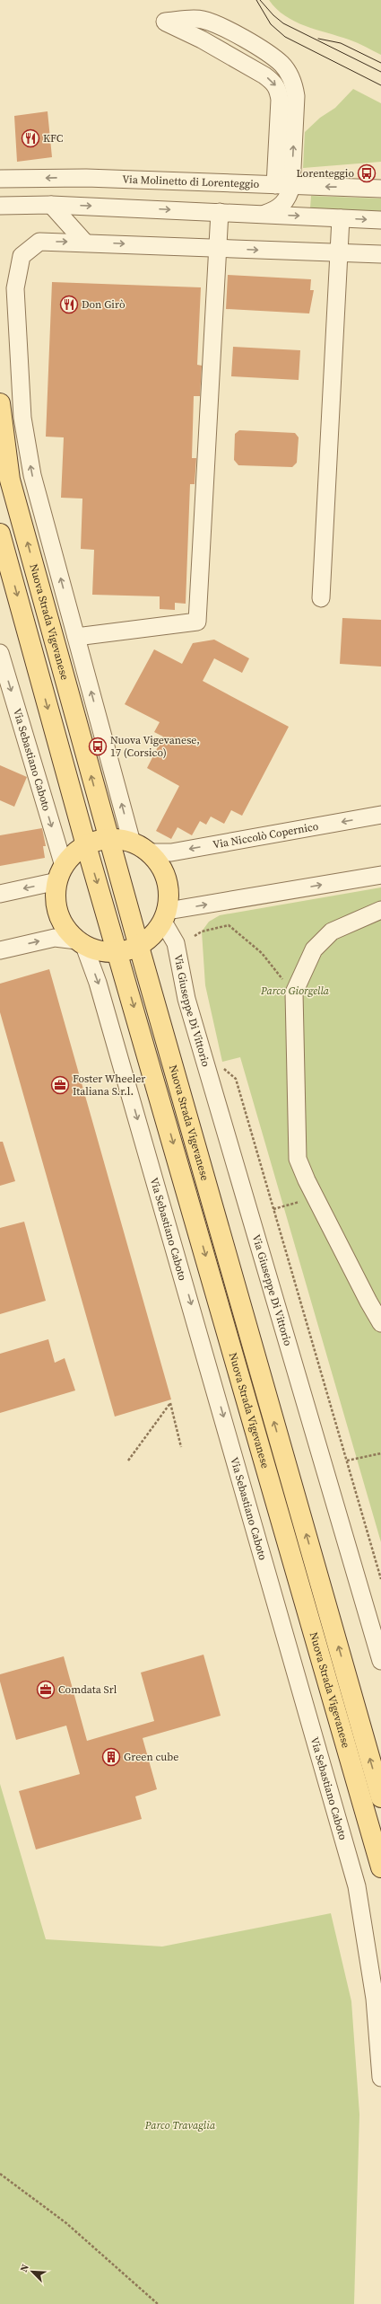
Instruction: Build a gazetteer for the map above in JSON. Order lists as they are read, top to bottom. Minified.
{"streets":{"main road":["Nuova Strada Vigevanese"],"street":["Via Molinetto di Lorenteggio","Via Sebastiano Caboto","Via Niccolò Copernico","Via Giuseppe Di Vittorio"]},"one_way":["Via Sebastiano Caboto"],"parks":["Parco Giorgella","Parco Travaglia"],"places":{"restaurant":["KFC","Don Girò"],"bus stop":["Lorenteggio","Nuova Vigevanese, 17 (Corsico)"],"office":["Foster Wheeler Italiana S.r.l.","Comdata Srl"],"building":["Green cube"]},"north":"top left"}
